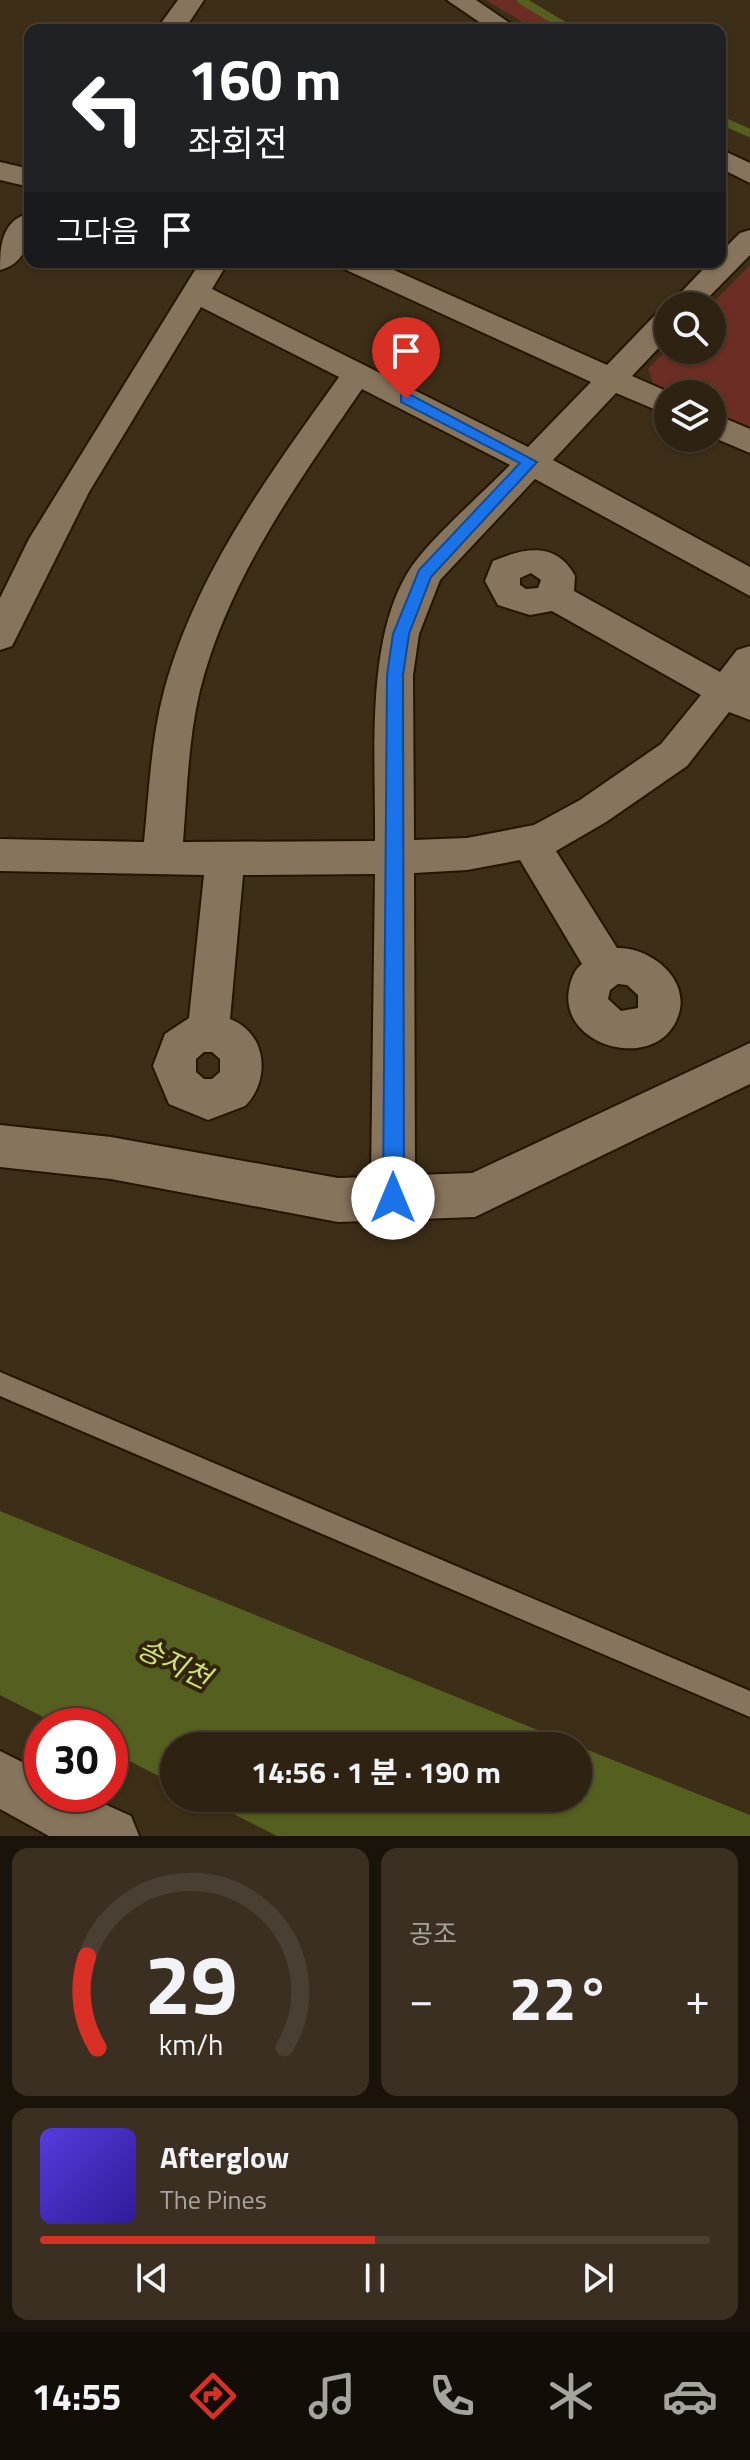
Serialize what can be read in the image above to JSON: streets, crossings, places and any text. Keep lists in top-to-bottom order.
{
  "water": ["송지천"],
  "page": {
    "turn": ["160 m", "좌회전"],
    "then": "그다음",
    "limit": "30",
    "trip": "14:56 · 1 분 · 190 m",
    "tile": "공조",
    "heat": ["−", "22°", "+"],
    "song": ["Afterglow", "The Pines"],
    "tabs": "14:55",
    "gauge": ["29", "km/h"]
  }
}
